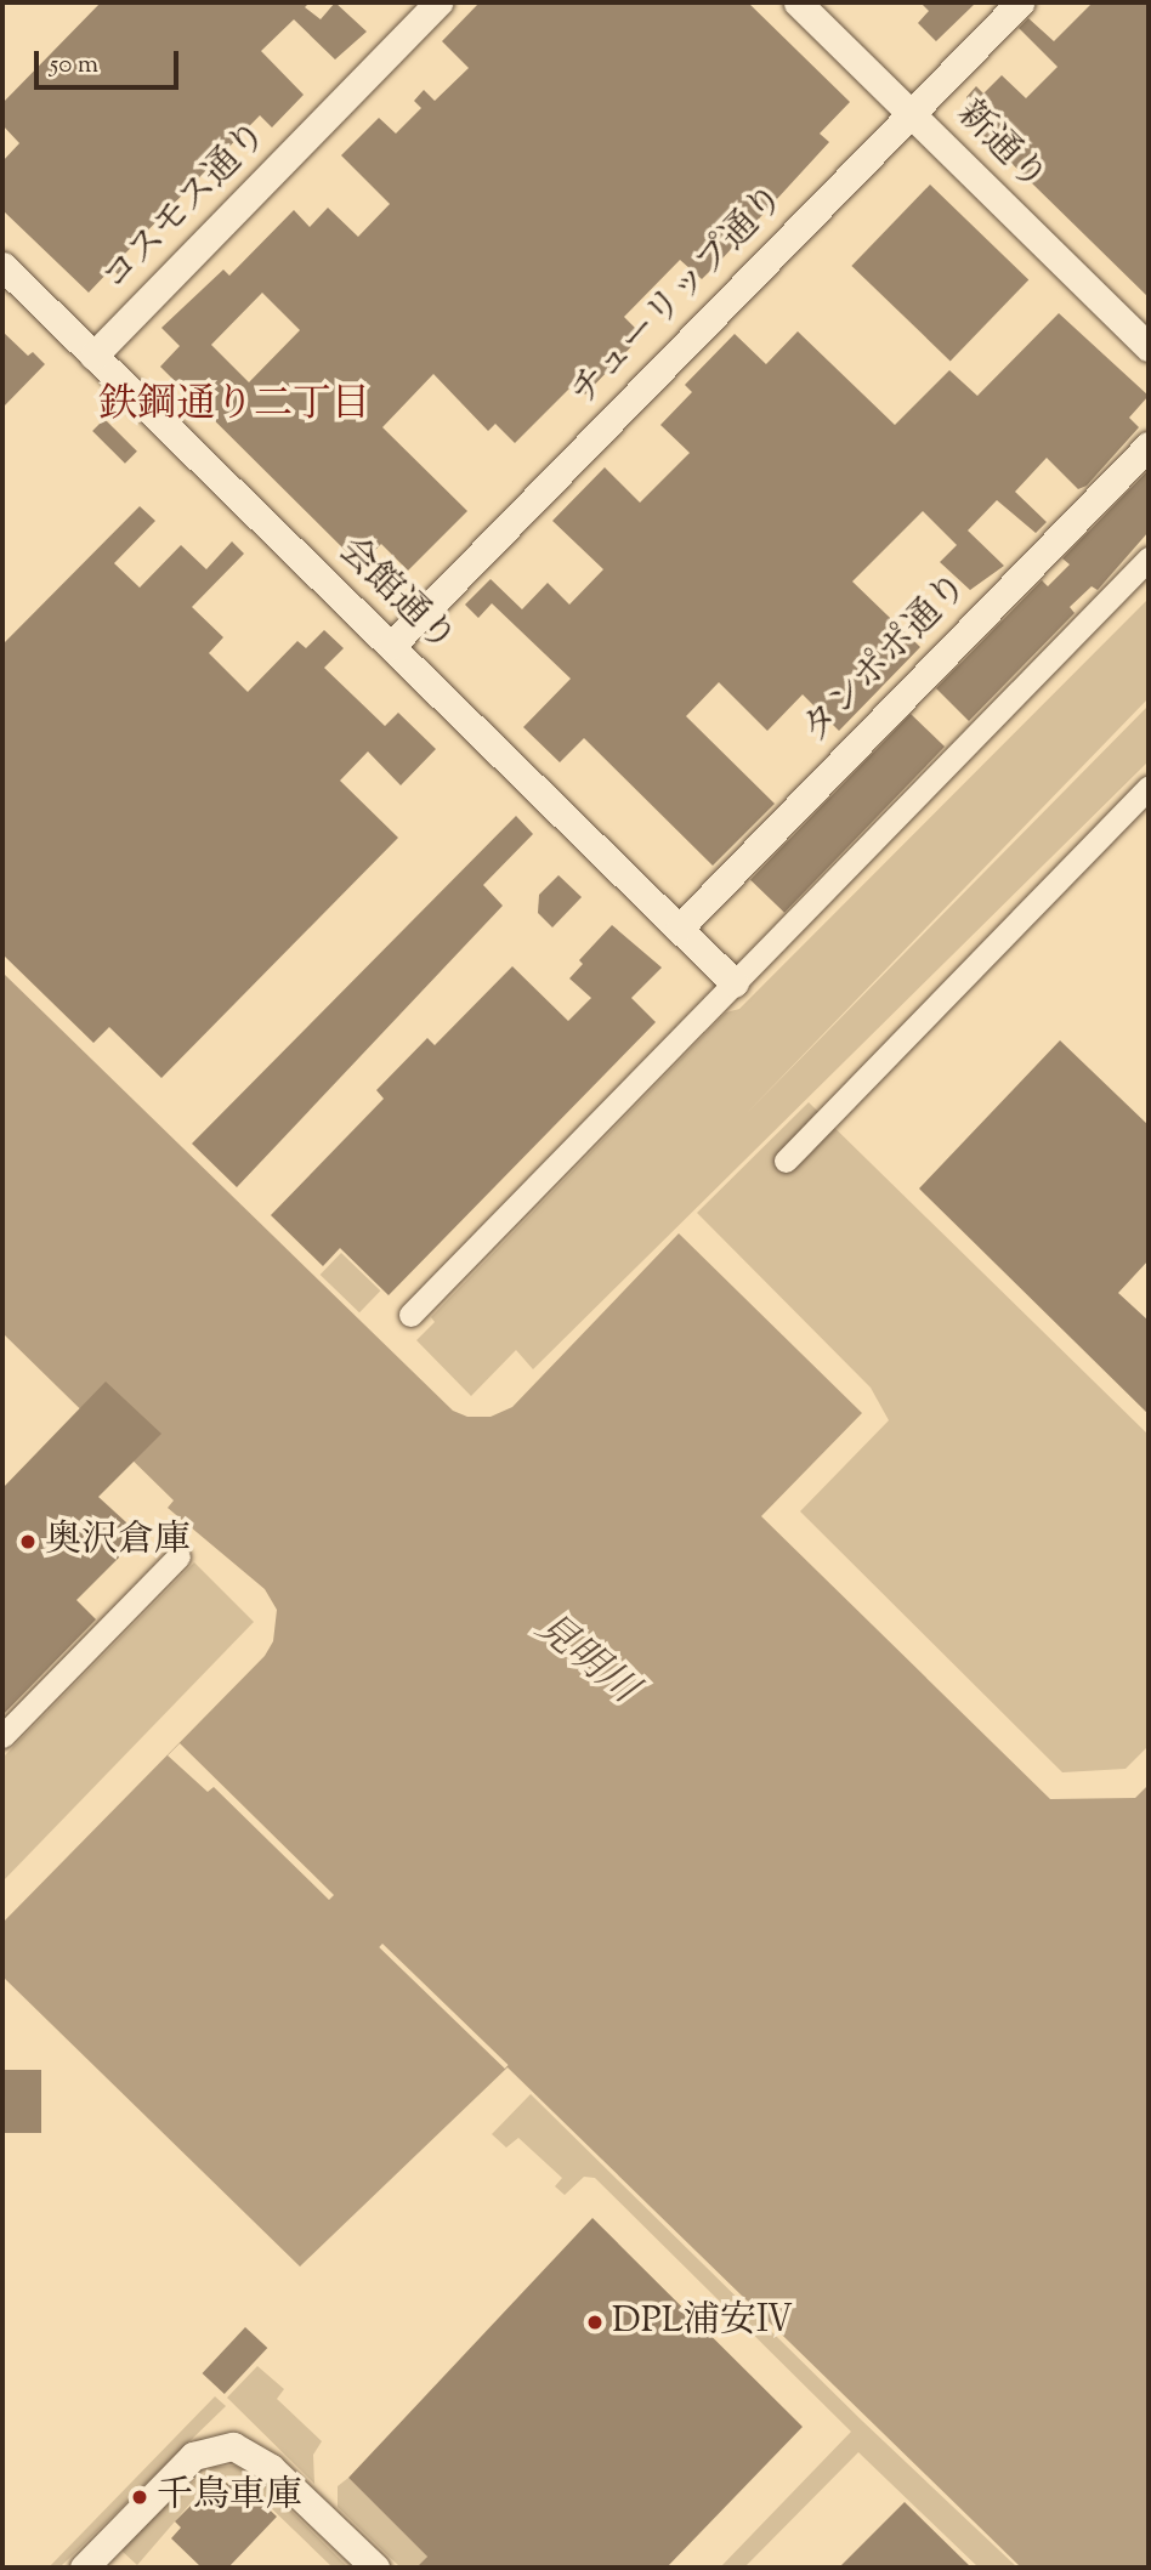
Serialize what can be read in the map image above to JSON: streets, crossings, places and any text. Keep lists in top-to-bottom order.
{
  "streets": {
    "street": [
      "新通り",
      "コスモス通り",
      "チューリップ通り",
      "会館通り",
      "タンポポ通り"
    ]
  },
  "crossings": [
    ["新通り", "チューリップ通り"],
    ["コスモス通り", "会館通り"],
    ["チューリップ通り", "会館通り"],
    ["会館通り", "タンポポ通り"]
  ],
  "districts": ["鉄鋼通り二丁目"],
  "water": ["見明川"],
  "places": ["奥沢倉庫", "DPL浦安Ⅳ", "千鳥車庫"],
  "scale_bar": "50 m"
}
